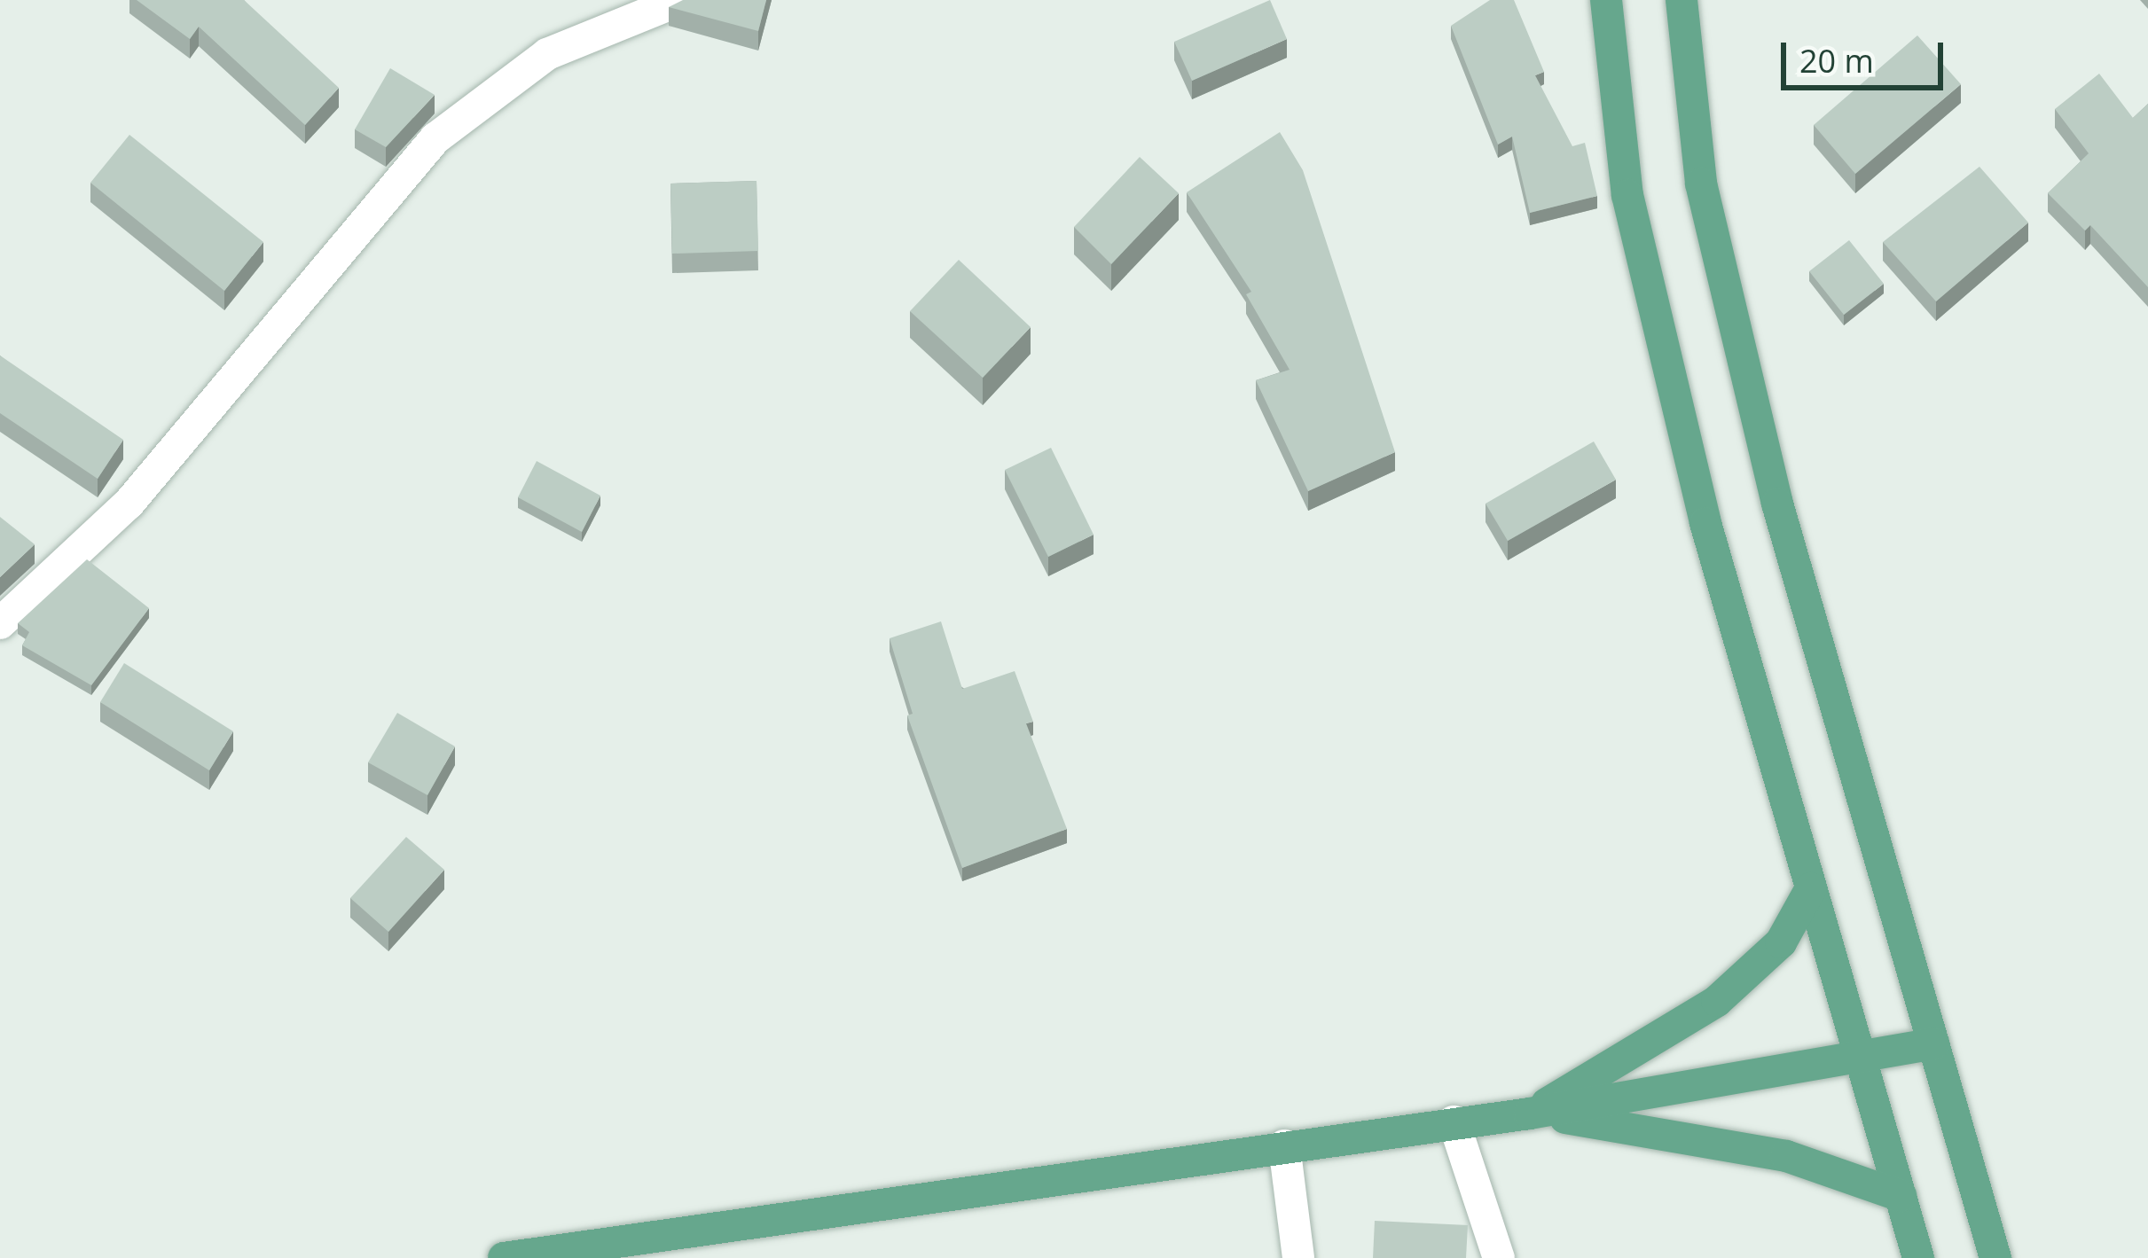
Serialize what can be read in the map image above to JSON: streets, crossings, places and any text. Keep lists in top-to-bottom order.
{
  "scale_bar": "20 m"
}
